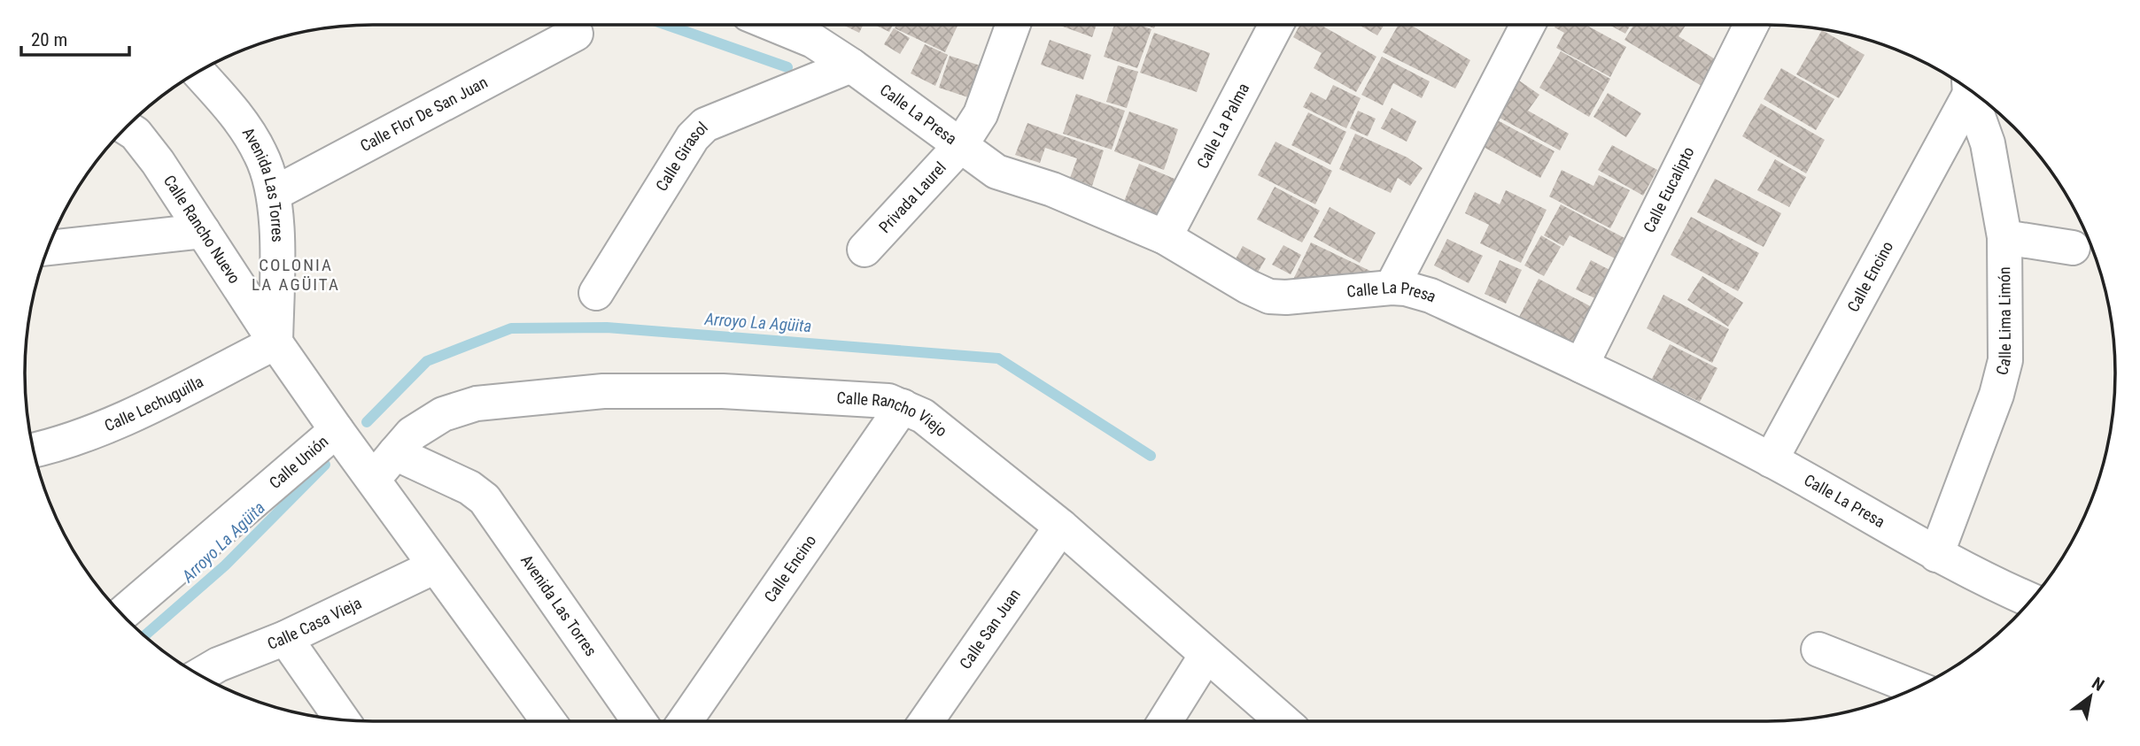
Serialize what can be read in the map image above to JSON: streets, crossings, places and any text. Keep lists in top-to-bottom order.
{
  "streets": {
    "street": [
      "Calle Flor De San Juan",
      "Calle La Presa",
      "Calle La Palma",
      "Calle Girasol",
      "Avenida Las Torres",
      "Calle Eucalipto",
      "Privada Laurel",
      "Calle Rancho Nuevo",
      "Calle Encino",
      "Calle Lima Limón",
      "Calle Lechuguilla",
      "Calle Rancho Viejo",
      "Calle Unión",
      "Calle Casa Vieja",
      "Calle San Juan"
    ]
  },
  "crossings": [
    ["Calle Flor De San Juan", "Avenida Las Torres"],
    ["Calle La Presa", "Calle La Palma"],
    ["Calle La Presa", "Calle Girasol"],
    ["Calle La Presa", "Calle Eucalipto"],
    ["Calle La Presa", "Privada Laurel"],
    ["Calle La Presa", "Calle Encino"],
    ["Calle La Presa", "Calle Lima Limón"],
    ["Avenida Las Torres", "Calle Rancho Nuevo"],
    ["Avenida Las Torres", "Calle Lechuguilla"],
    ["Avenida Las Torres", "Calle Rancho Viejo"],
    ["Calle Rancho Nuevo", "Calle Lechuguilla"],
    ["Calle Encino", "Calle Rancho Viejo"],
    ["Calle Rancho Viejo", "Calle San Juan"]
  ],
  "districts": ["COLONIA LA AGÜITA"],
  "water": ["Arroyo La Agüita"],
  "scale_bar": "20 m",
  "north": "top right"
}
